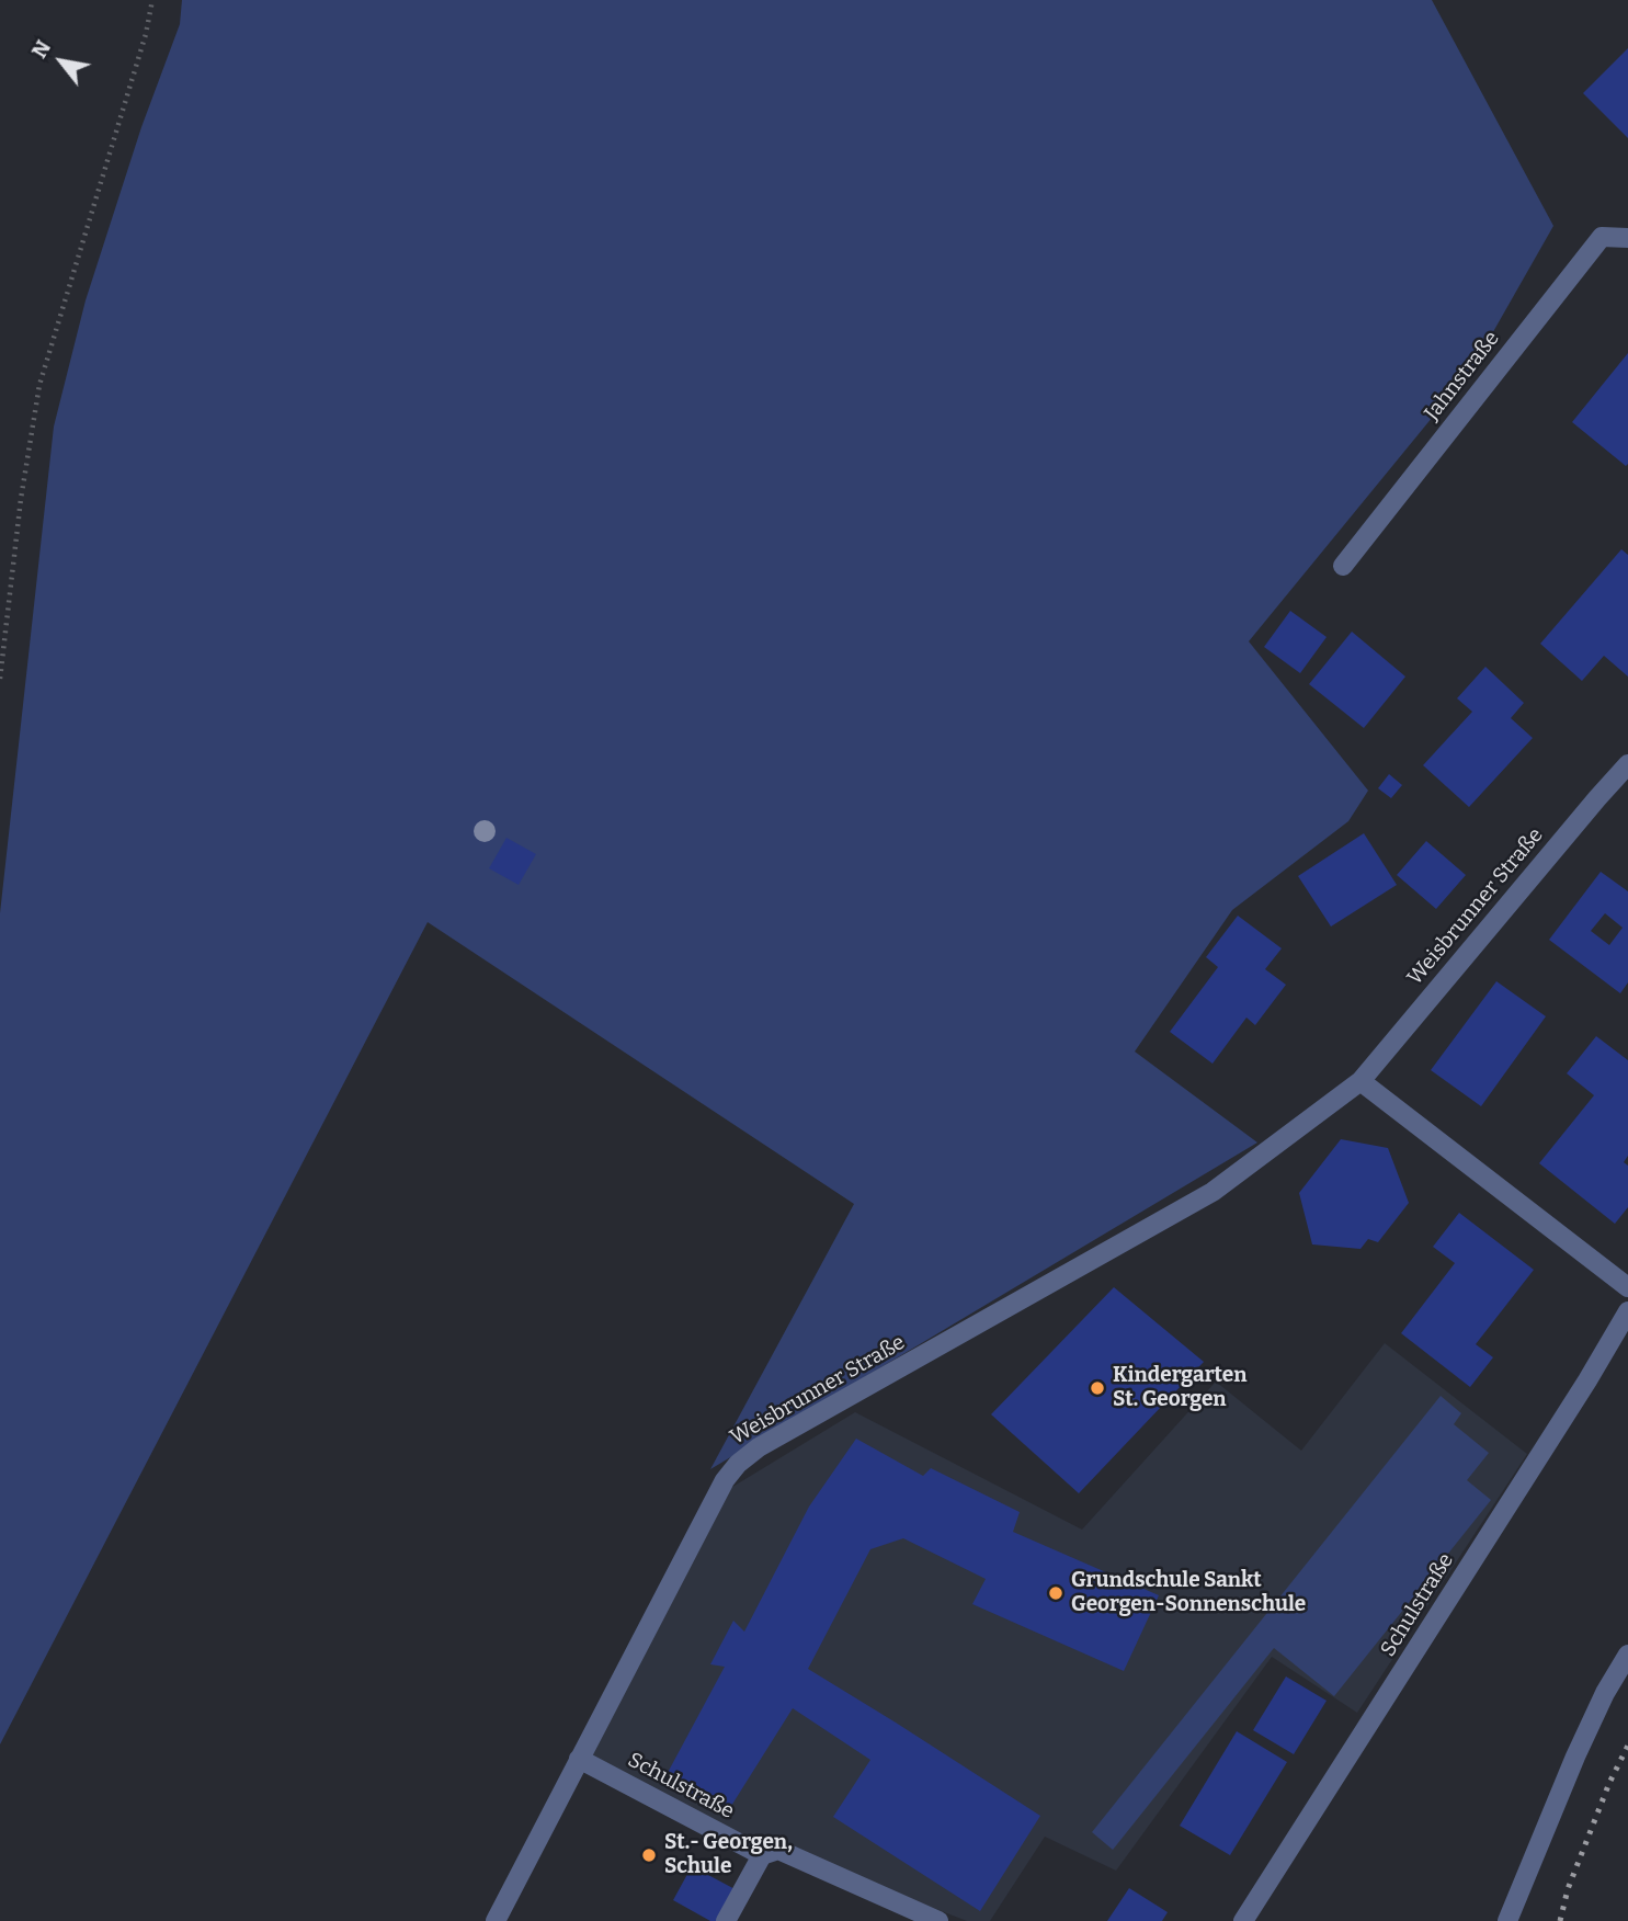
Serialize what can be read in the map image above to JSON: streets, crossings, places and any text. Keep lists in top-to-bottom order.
{
  "streets": {
    "street": ["Jahnstraße", "Weisbrunner Straße", "Schulstraße"]
  },
  "crossings": [
    ["Weisbrunner Straße", "Schulstraße"]
  ],
  "places": ["Kindergarten St. Georgen", "Grundschule Sankt Georgen-Sonnenschule", "St.- Georgen, Schule"],
  "north": "top left"
}
